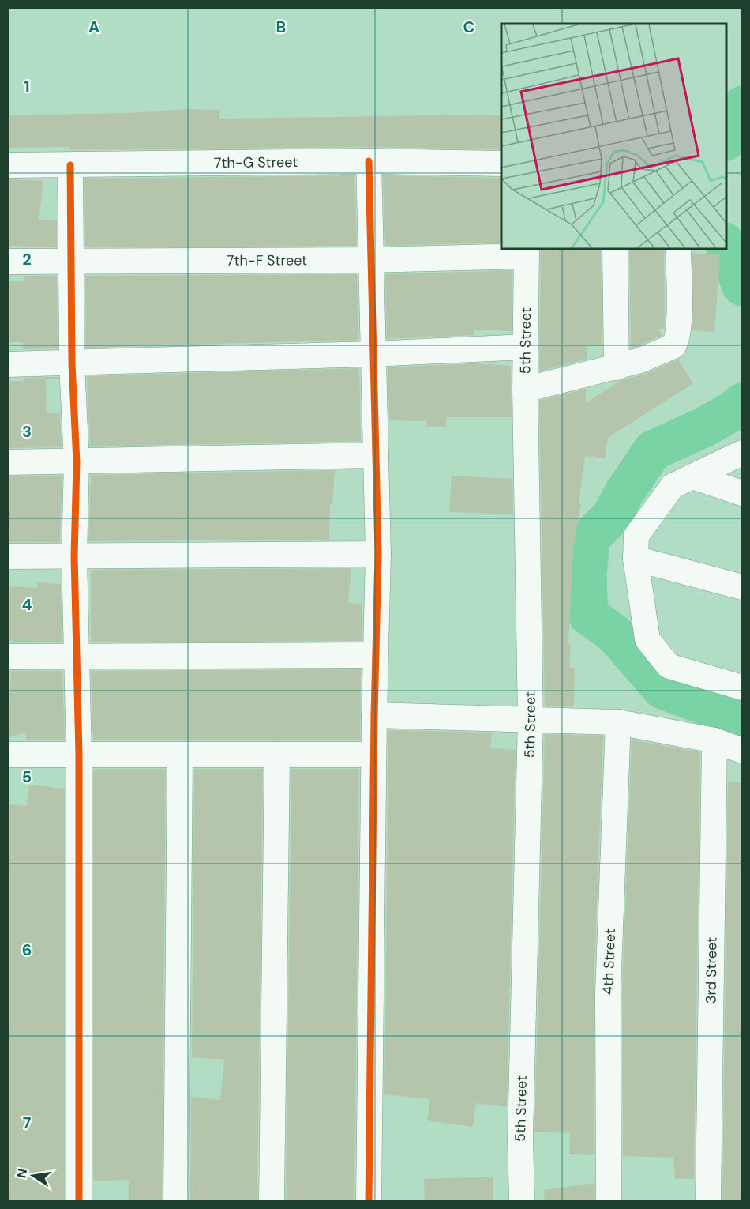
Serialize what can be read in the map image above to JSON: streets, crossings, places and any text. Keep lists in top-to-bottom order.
{
  "streets": {
    "street": [
      "7th-G Street",
      "7th-F Street",
      "5th Street",
      "4th Street",
      "3rd Street"
    ]
  },
  "crossings": [
    ["7th-F Street", "5th Street"]
  ],
  "north": "left",
  "grid": {
    "columns": ["A", "B", "C"],
    "rows": [
      "1",
      "2",
      "3",
      "4",
      "5",
      "6",
      "7"
    ]
  }
}
